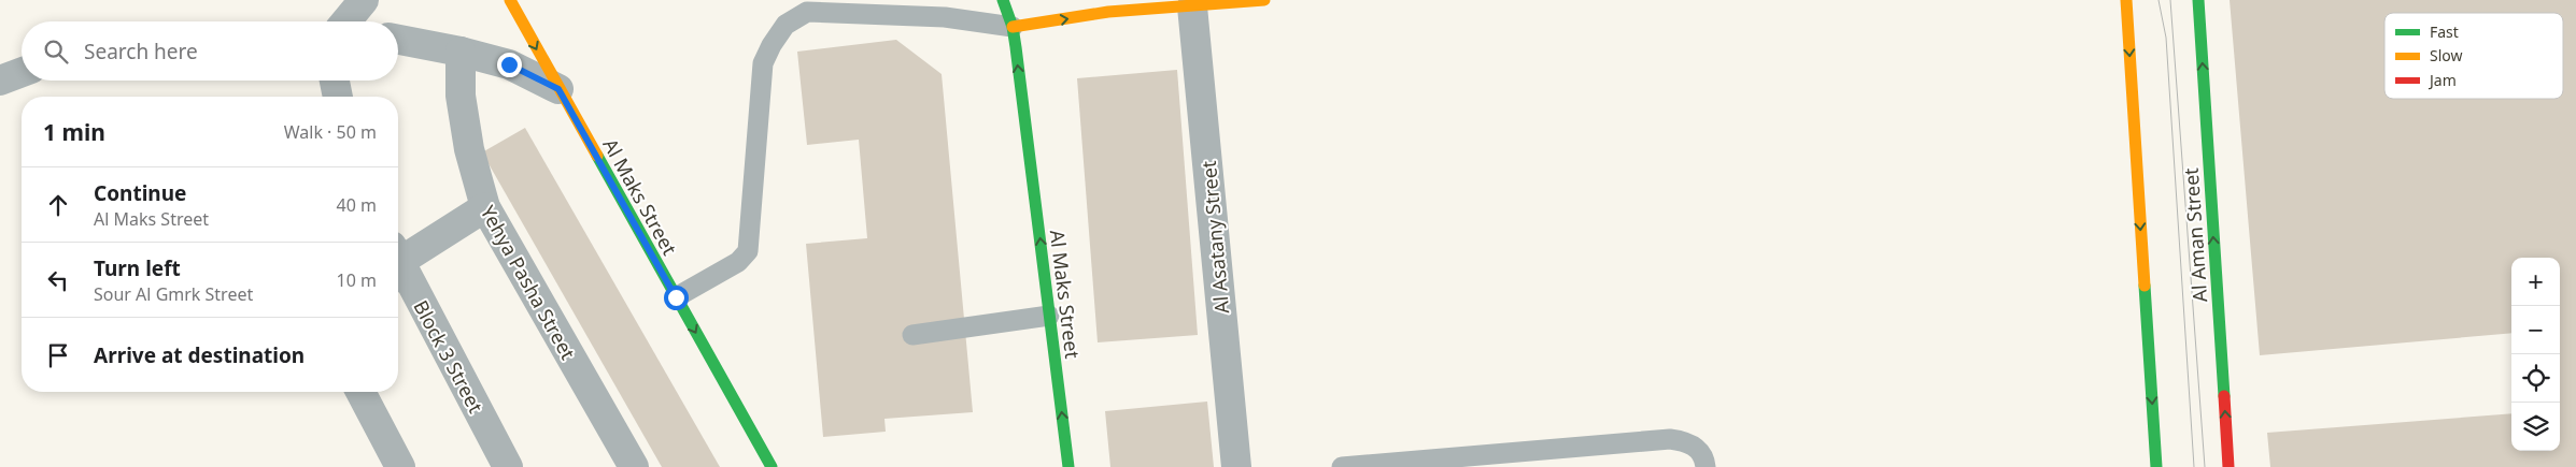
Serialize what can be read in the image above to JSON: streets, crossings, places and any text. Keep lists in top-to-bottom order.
{
  "streets": {
    "street": [
      "Al Maks Street",
      "Al Aman Street",
      "Al Asatany Street",
      "Yehya Pasha Street",
      "Block 3 Street"
    ]
  },
  "legend": ["Fast", "Slow", "Jam"],
  "page": {
    "search": "Search here",
    "heading": ["1 min", "Walk · 50 m"],
    "list": [
      ["Continue", "Al Maks Street", "40 m"],
      ["Turn left", "Sour Al Gmrk Street", "10 m"],
      "Arrive at destination"
    ],
    "map_buttons": ["+", "−"]
  }
}
